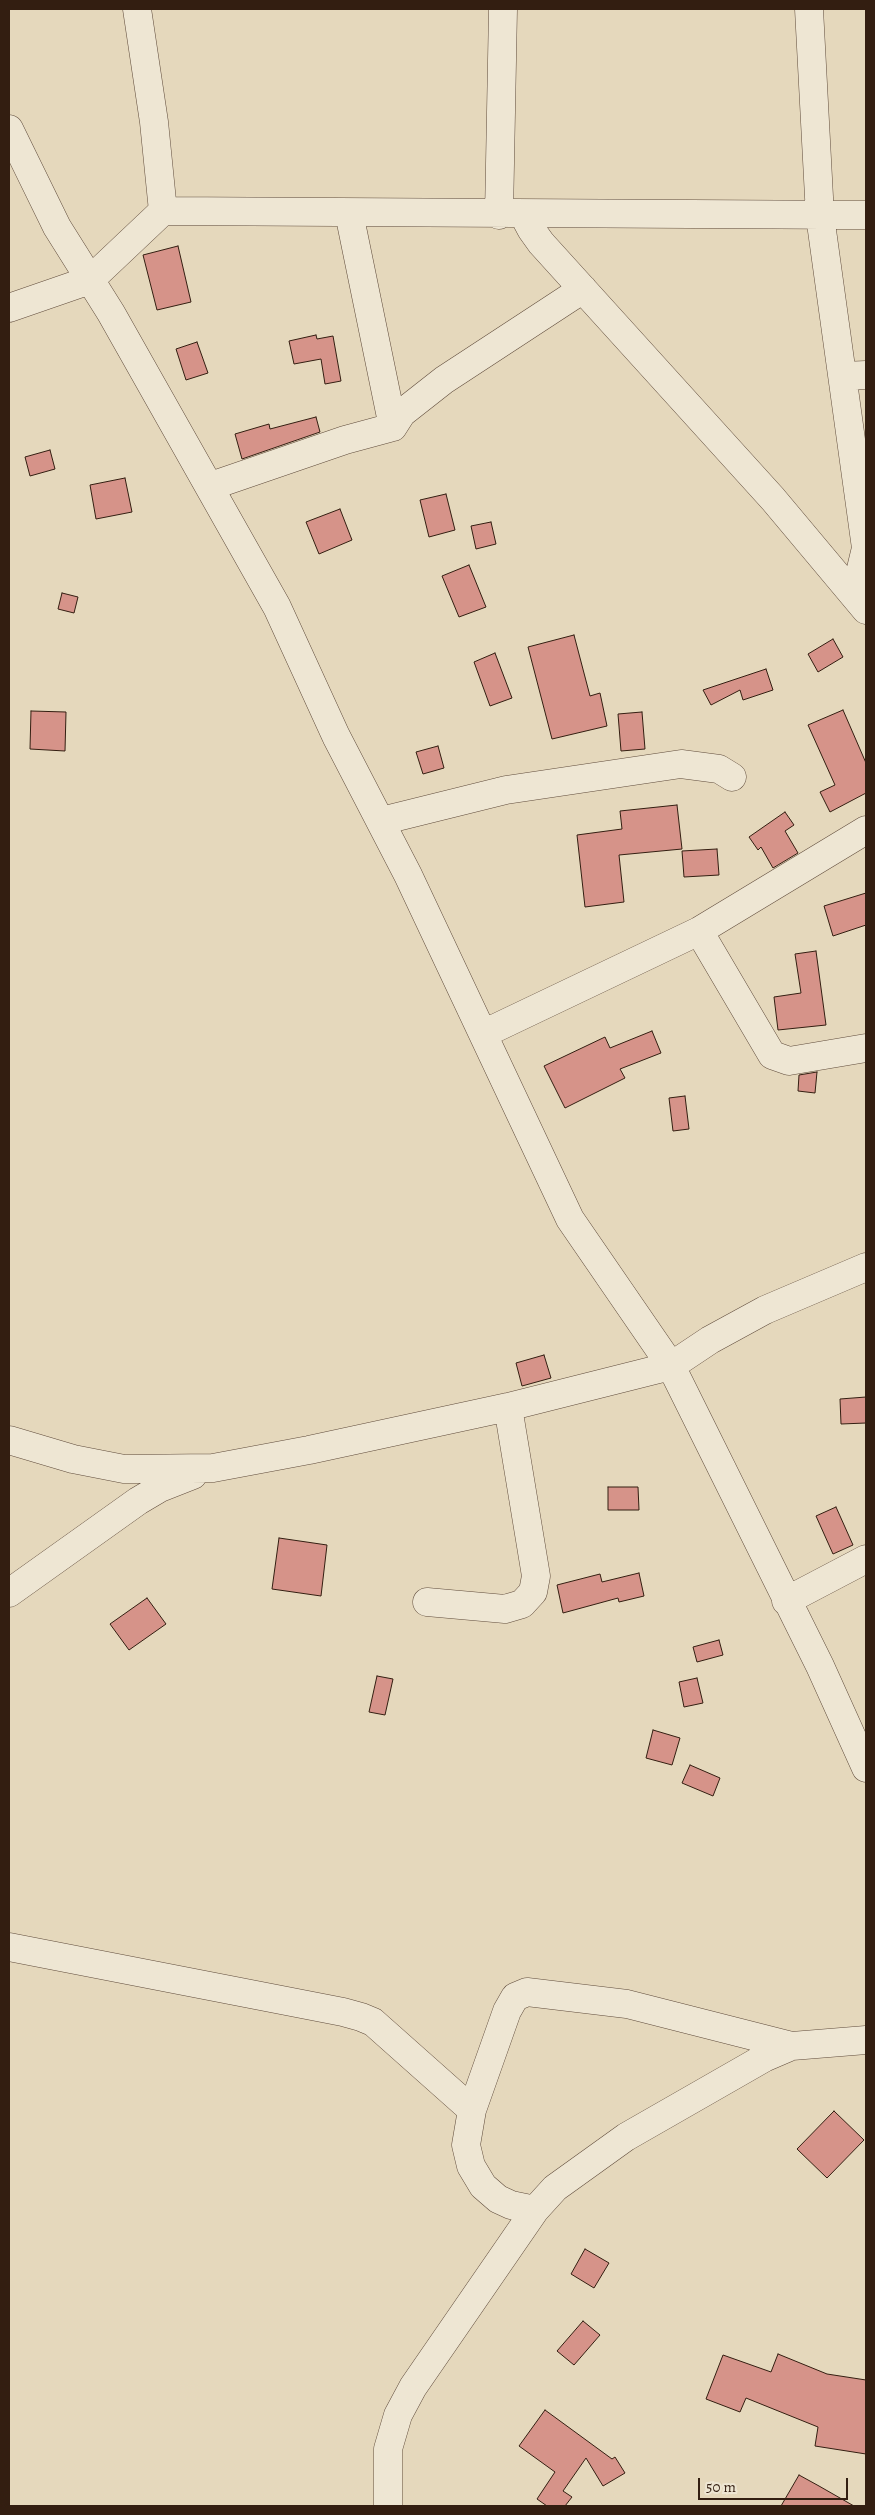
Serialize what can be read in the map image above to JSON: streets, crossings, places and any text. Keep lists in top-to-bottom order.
{
  "scale_bar": "50 m"
}
